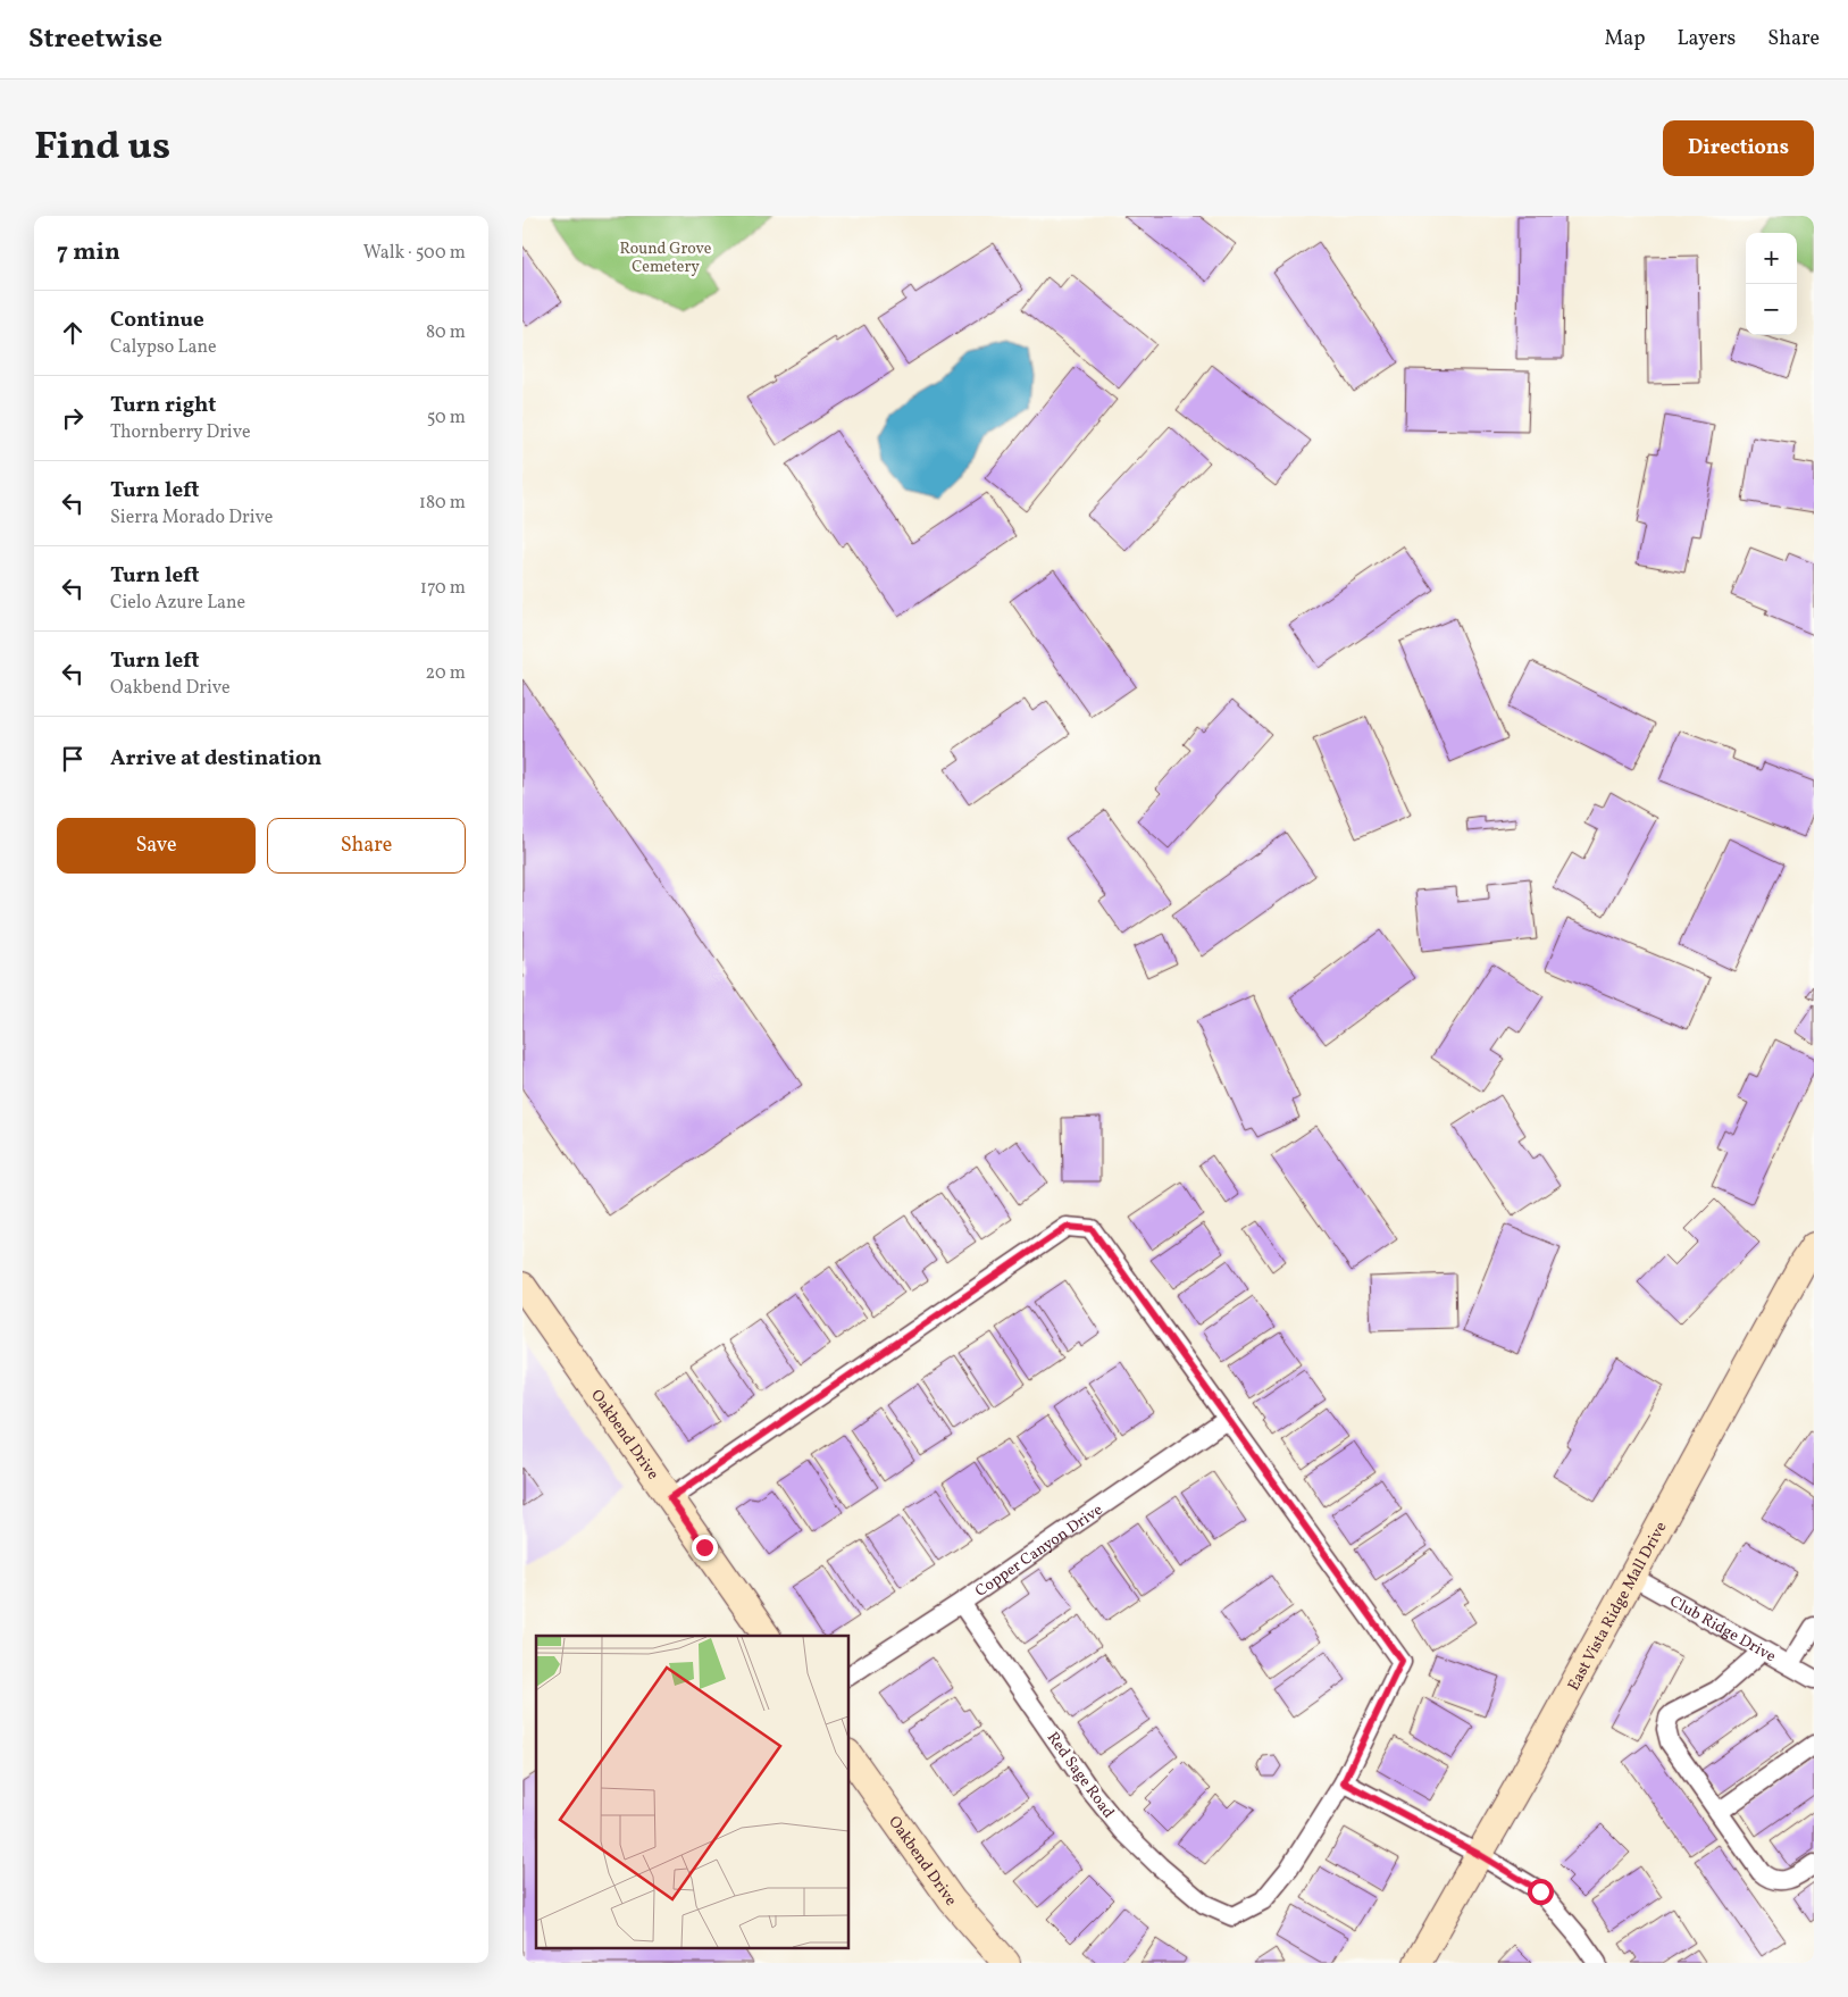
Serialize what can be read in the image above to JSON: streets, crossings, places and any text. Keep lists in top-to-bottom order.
{
  "streets": {
    "main road": ["Oakbend Drive", "East Vista Ridge Mall Drive"],
    "street": ["Copper Canyon Drive", "Club Ridge Drive", "Red Sage Road"]
  },
  "crossings": [
    ["Copper Canyon Drive", "Red Sage Road"],
    ["East Vista Ridge Mall Drive", "Club Ridge Drive"]
  ],
  "parks": ["Round Grove Cemetery"],
  "page": {
    "header": "Streetwise",
    "nav": ["Map", "Layers", "Share"],
    "title": "Find us",
    "buttons": [
      "Directions",
      ["Save", "Share"]
    ],
    "heading": ["7 min", "Walk · 500 m"],
    "map_buttons": ["+", "−"],
    "list": [
      ["Continue", "Calypso Lane", "80 m"],
      ["Turn right", "Thornberry Drive", "50 m"],
      ["Turn left", "Sierra Morado Drive", "180 m"],
      ["Turn left", "Cielo Azure Lane", "170 m"],
      ["Turn left", "Oakbend Drive", "20 m"],
      "Arrive at destination"
    ]
  }
}
